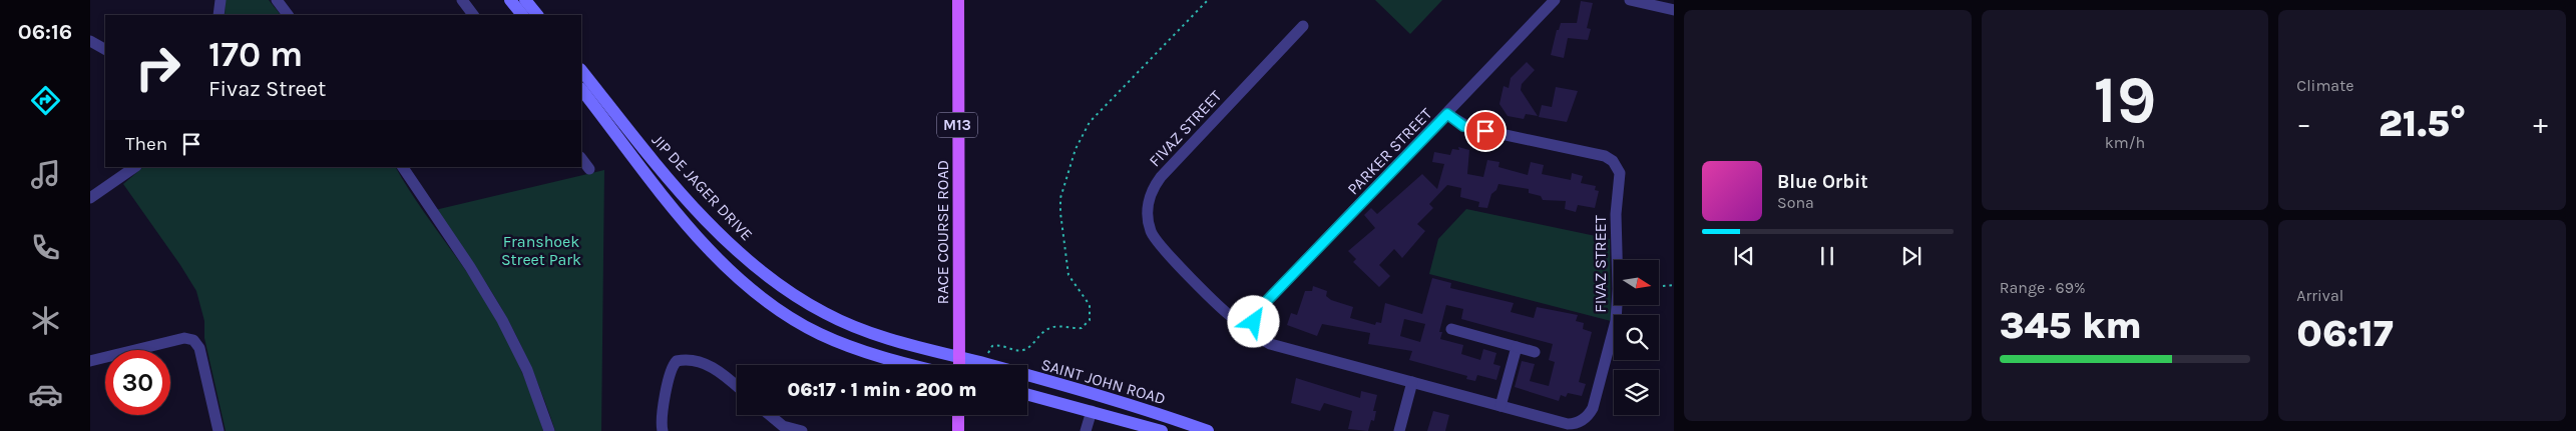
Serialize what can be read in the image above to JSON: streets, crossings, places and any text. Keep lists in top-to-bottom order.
{
  "streets": {
    "main road": [
      "M13",
      "JIP DE JAGER DRIVE",
      "RACE COURSE ROAD",
      "SAINT JOHN ROAD"
    ],
    "street": ["FIVAZ STREET", "PARKER STREET"]
  },
  "crossings": [
    ["FIVAZ STREET", "PARKER STREET"],
    ["JIP DE JAGER DRIVE", "RACE COURSE ROAD"],
    ["JIP DE JAGER DRIVE", "SAINT JOHN ROAD"],
    ["RACE COURSE ROAD", "SAINT JOHN ROAD"]
  ],
  "parks": ["Franshoek Street Park"],
  "north": "right",
  "page": {
    "tabs": "06:16",
    "tile": [
      ["19", "km/h"],
      "Climate",
      ["Range · 69%", "345 km"],
      ["Arrival", "06:17"]
    ],
    "turn": ["170 m", "Fivaz Street"],
    "heat": ["−", "21.5°", "+"],
    "then": "Then",
    "song": ["Blue Orbit", "Sona"],
    "limit": "30",
    "trip": "06:17 · 1 min · 200 m"
  }
}
